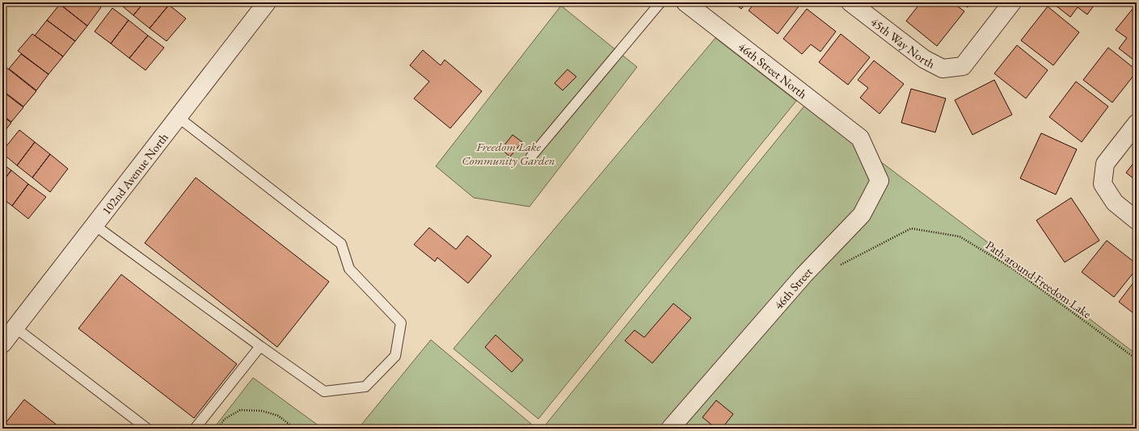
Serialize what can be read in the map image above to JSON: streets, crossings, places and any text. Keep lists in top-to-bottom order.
{
  "streets": {
    "street": [
      "45th Way North",
      "46th Street North",
      "102nd Avenue North",
      "46th Street"
    ],
    "path": ["Path around Freedom Lake"]
  },
  "crossings": [
    ["46th Street North", "46th Street"]
  ],
  "parks": ["Freedom Lake Community Garden"]
}
